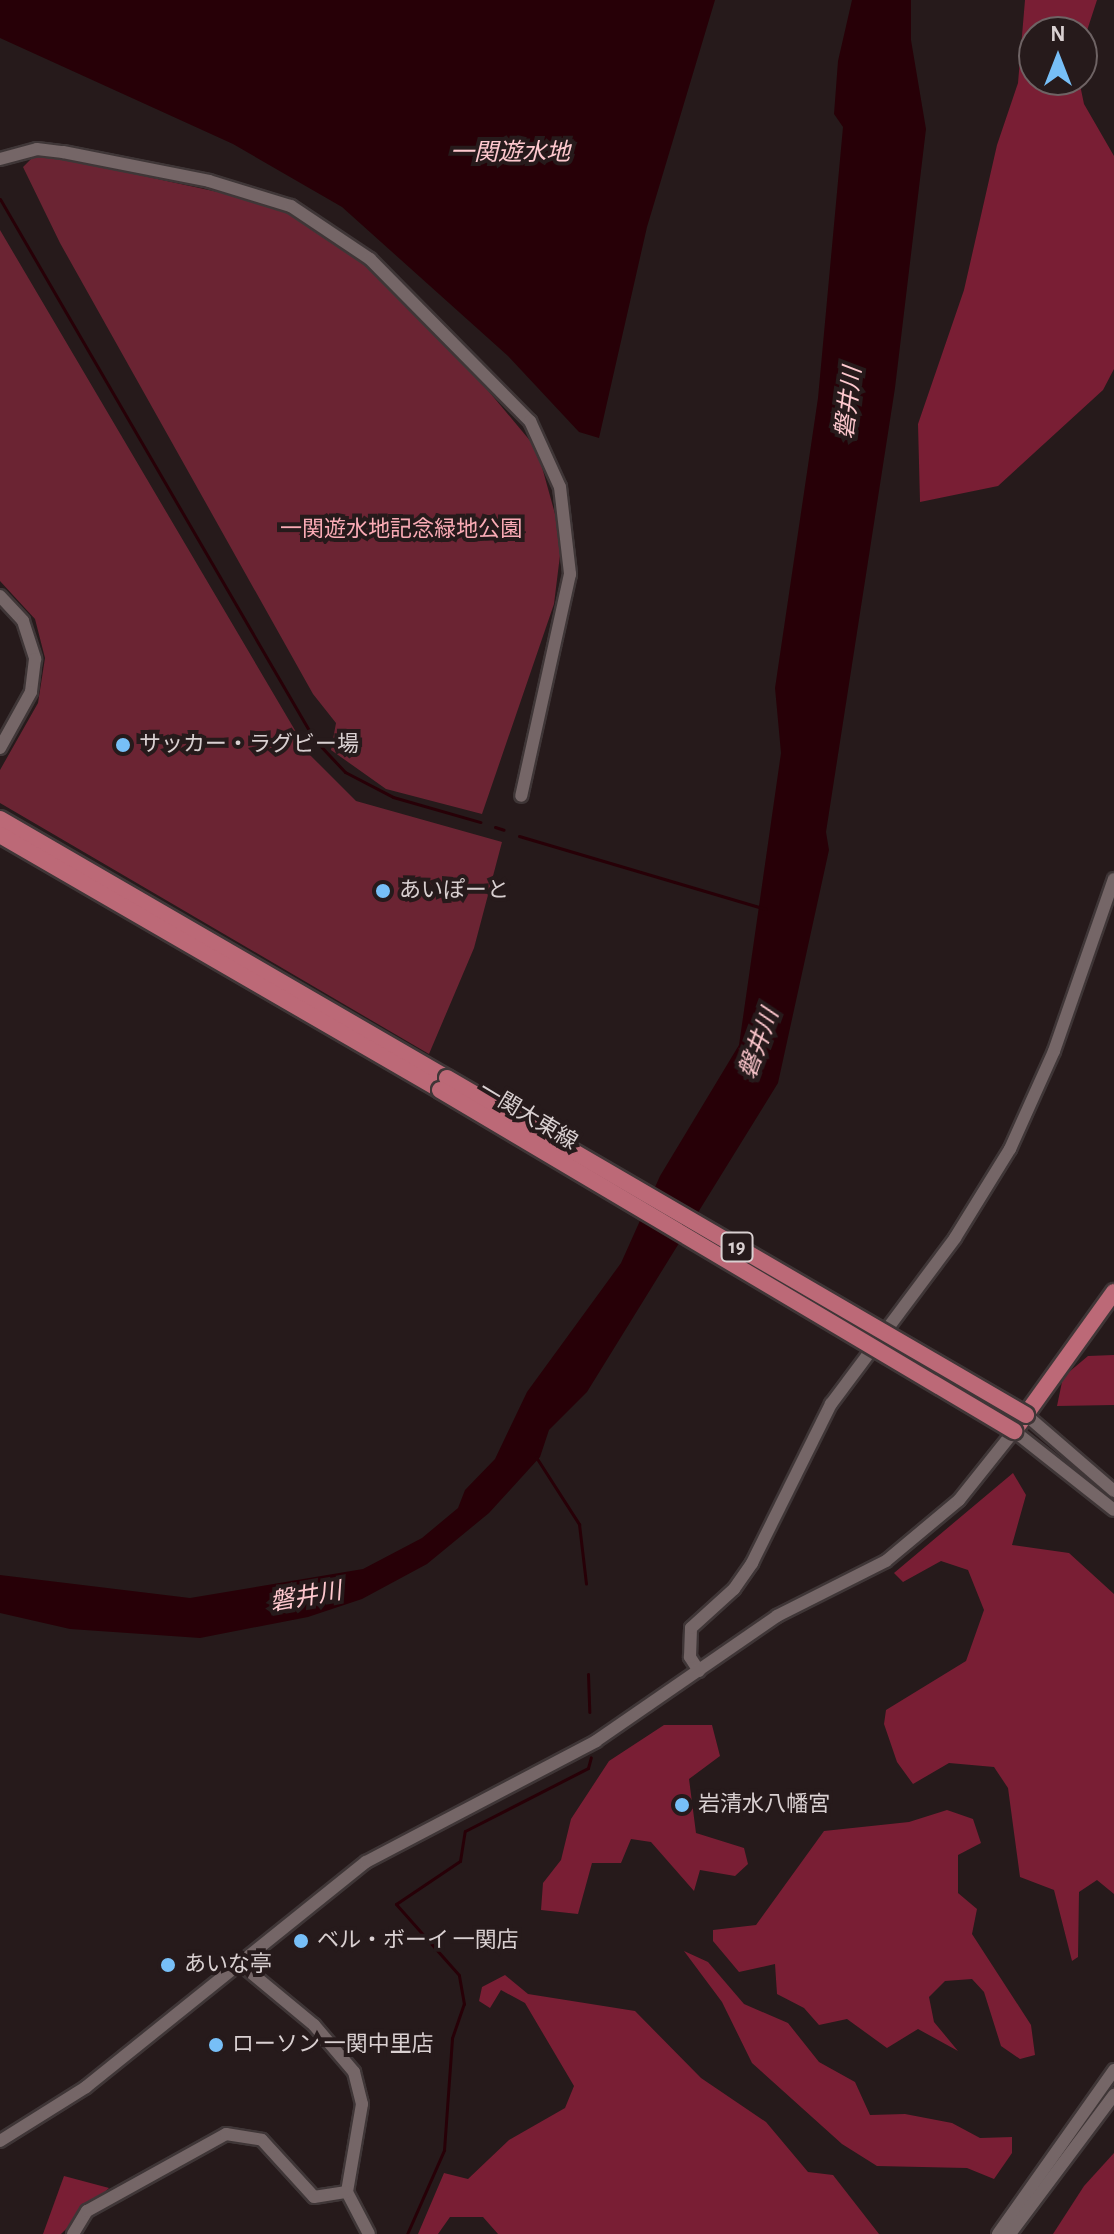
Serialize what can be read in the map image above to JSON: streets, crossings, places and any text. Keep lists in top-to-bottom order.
{
  "streets": {
    "main road": ["一関大東線", "19"]
  },
  "water": ["一関遊水地", "磐井川"],
  "parks": ["一関遊水地記念緑地公園"],
  "places": [
    "サッカー・ラグビー場",
    "あいぽーと",
    "岩清水八幡宮",
    "ベル・ボーイ 一関店",
    "あいな亭",
    "ローソン 一関中里店"
  ],
  "north": "top"
}
